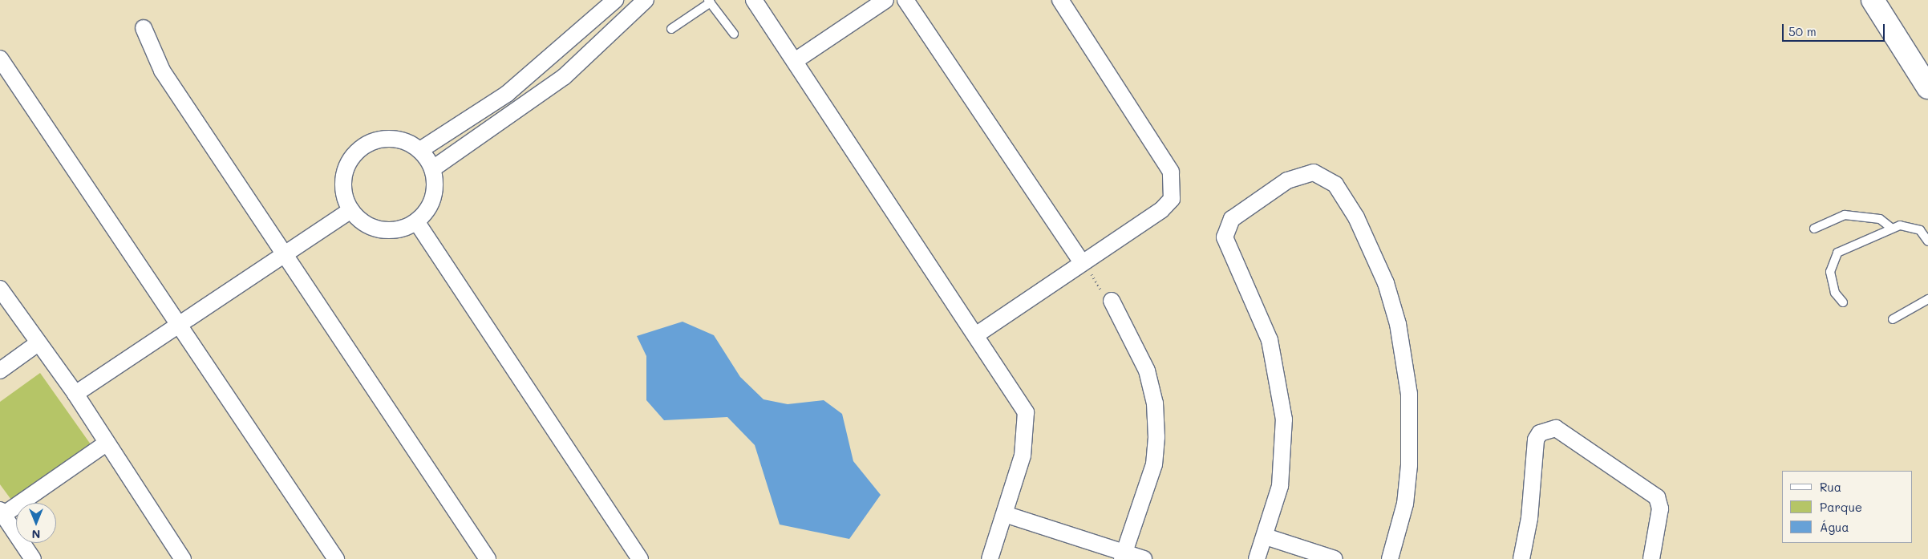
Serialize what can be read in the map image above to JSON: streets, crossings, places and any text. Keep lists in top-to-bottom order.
{
  "legend": ["Rua", "Parque", "Água"],
  "scale_bar": "50 m",
  "north": "bottom"
}
